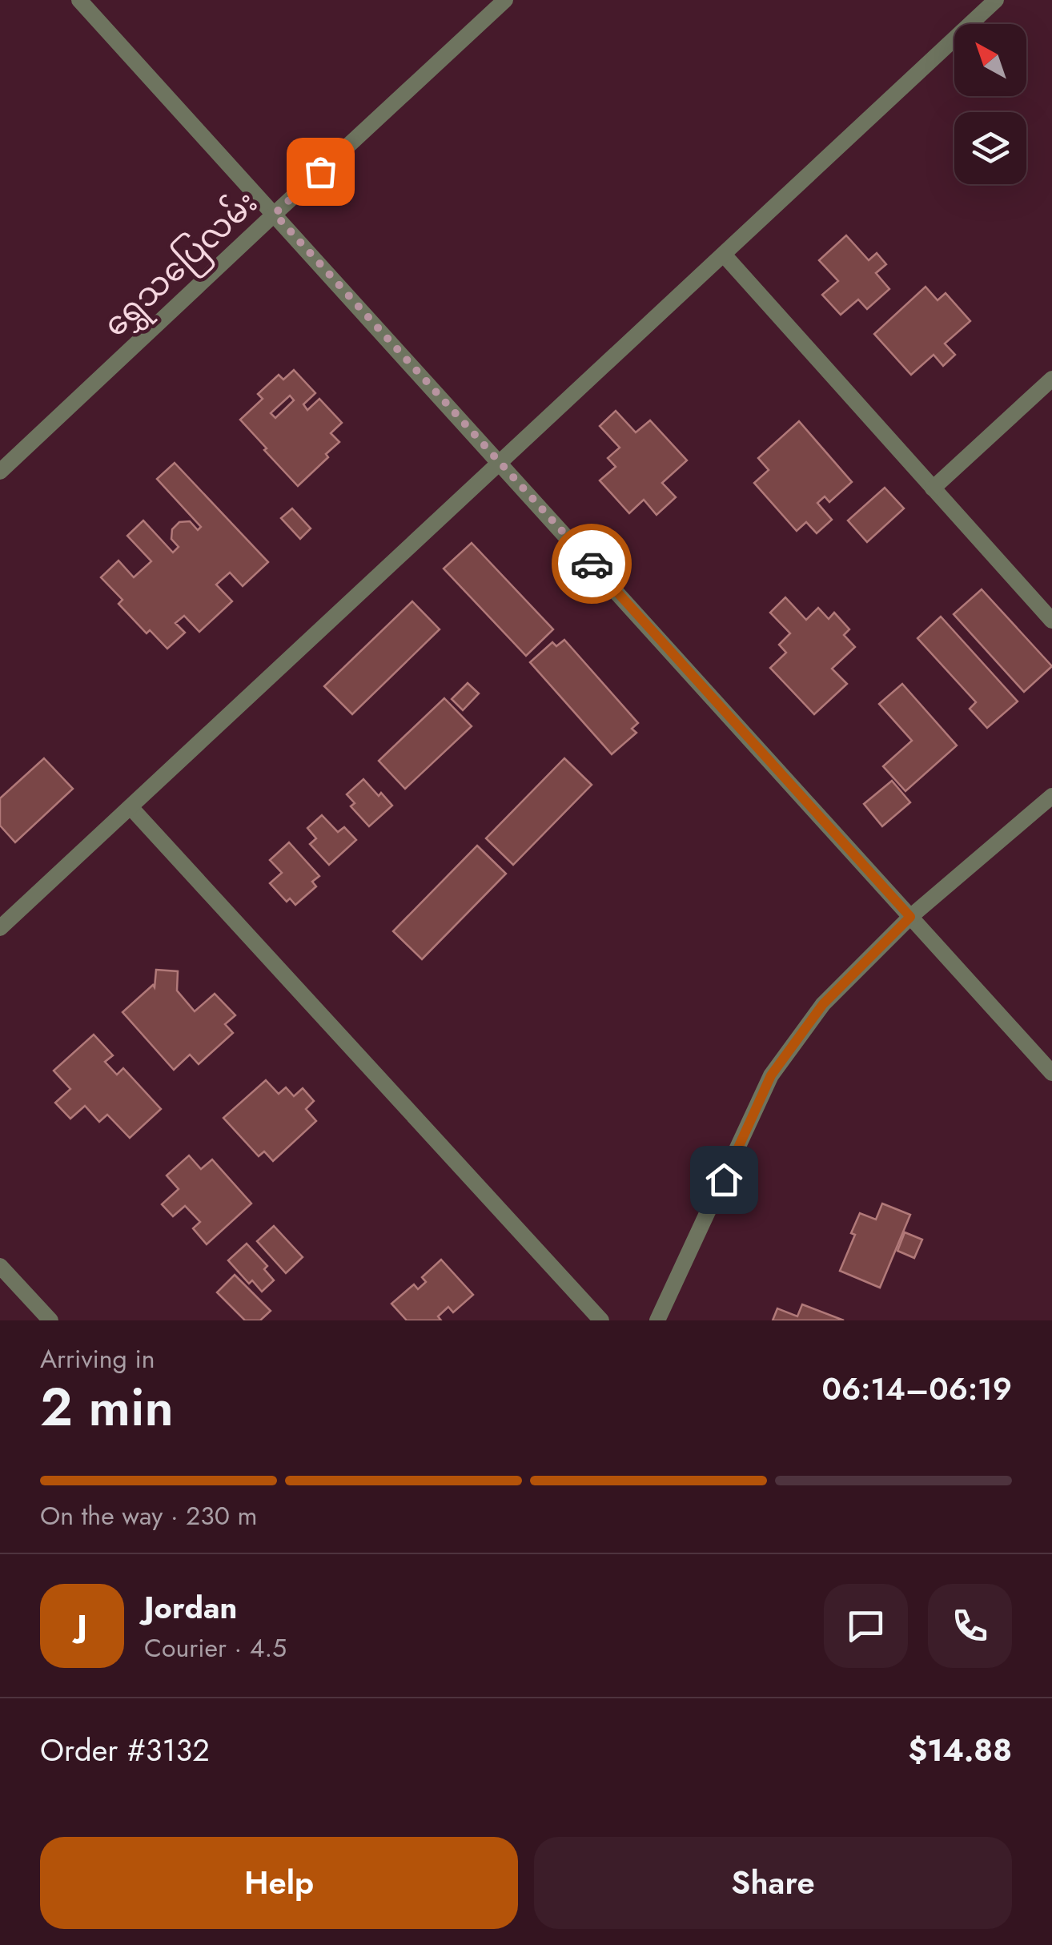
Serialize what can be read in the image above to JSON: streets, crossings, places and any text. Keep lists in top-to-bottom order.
{
  "streets": {
    "street": ["ရွှေသပြေလမ်း"]
  },
  "north": "top left",
  "page": {
    "heading": ["2 min", "Arriving in", "06:14–06:19"],
    "panel": [
      "Jordan",
      "Courier · 4.5",
      "Order #3132",
      "$14.88"
    ],
    "bar": "On the way · 230 m",
    "round": "J",
    "buttons": ["Help", "Share"]
  }
}
